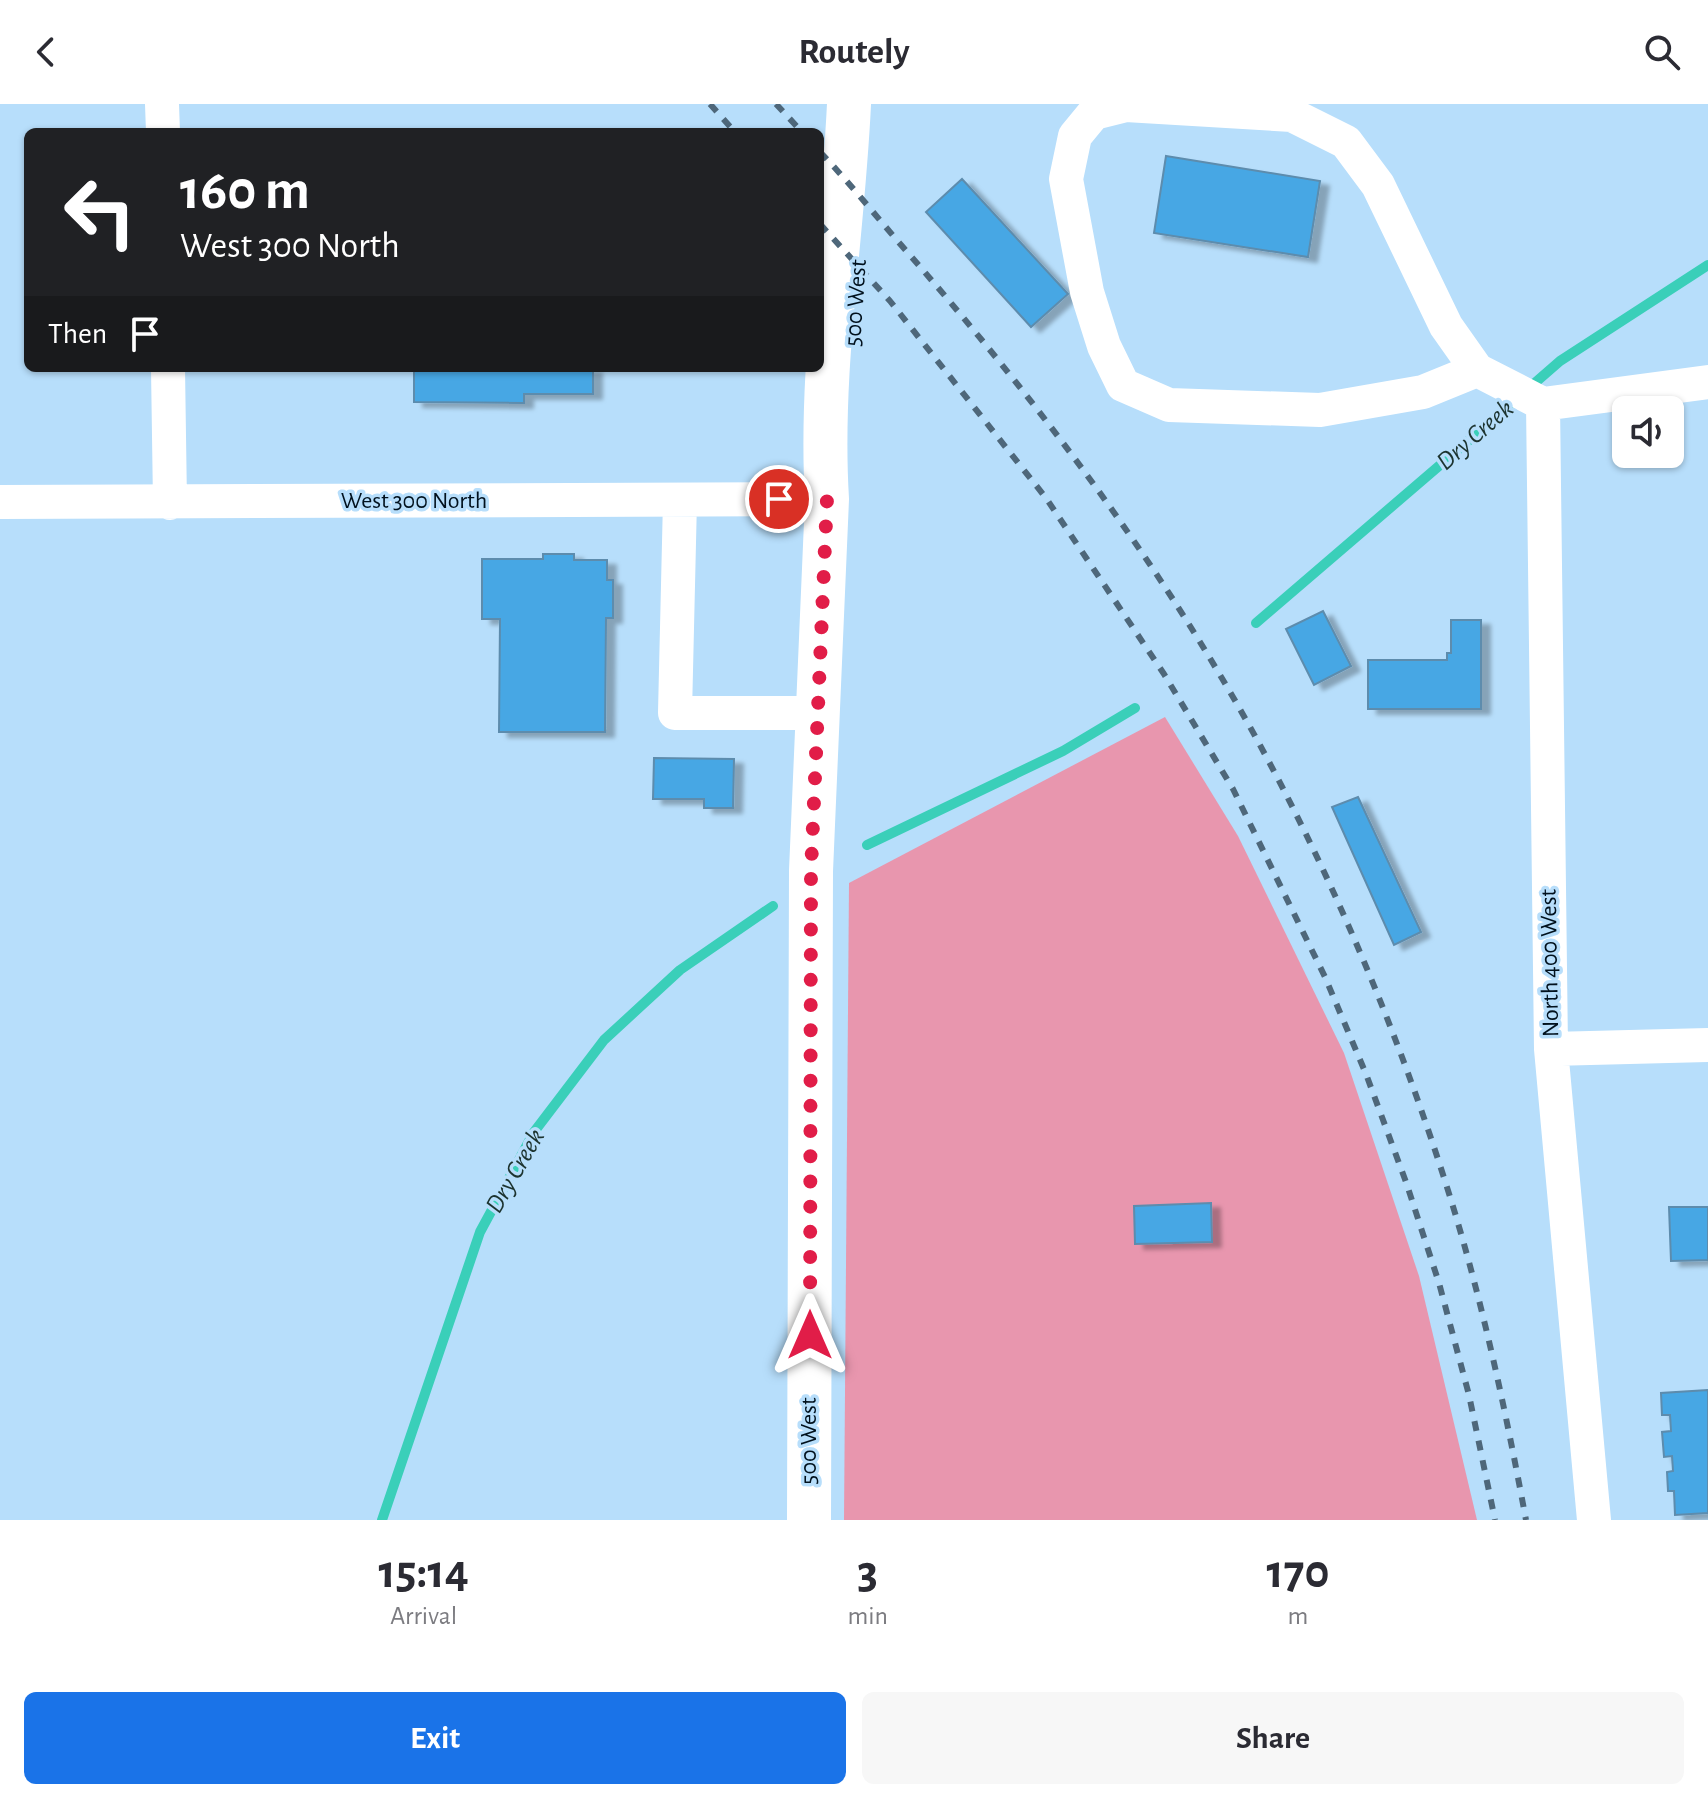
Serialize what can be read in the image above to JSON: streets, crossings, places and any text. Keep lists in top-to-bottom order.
{
  "streets": {
    "main road": ["500 West"],
    "street": ["West 300 North", "North 400 West"]
  },
  "crossings": [
    ["500 West", "West 300 North"]
  ],
  "water": ["Dry Creek"],
  "page": {
    "header": "Routely",
    "turn": ["160 m", "West 300 North"],
    "then": "Then",
    "eta": [
      "15:14",
      "Arrival",
      "3",
      "min",
      "170",
      "m"
    ],
    "buttons": ["Exit", "Share"]
  }
}
